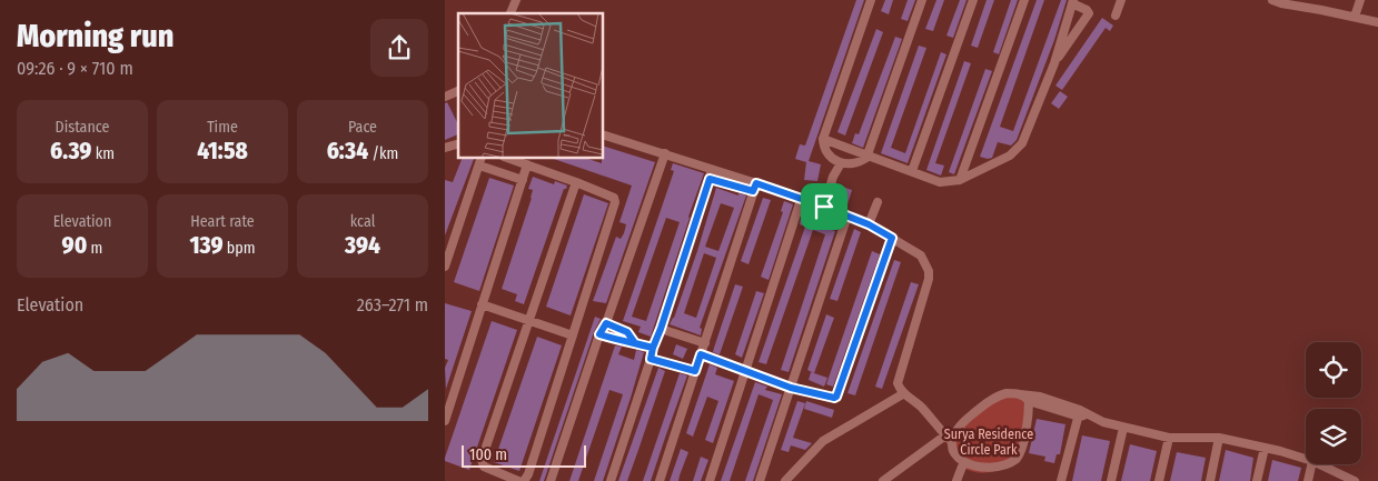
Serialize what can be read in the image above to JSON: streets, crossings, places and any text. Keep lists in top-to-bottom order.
{
  "parks": ["Surya Residence Circle Park"],
  "scale_bar": "100 m",
  "page": {
    "heading": ["Morning run", "09:26 · 9 × 710 m"],
    "stats": [
      ["Distance", "6.39 km"],
      ["Time", "41:58"],
      ["Pace", "6:34 /km"],
      ["Elevation", "90 m"],
      ["Heart rate", "139 bpm"],
      ["kcal", "394"]
    ],
    "chart": ["Elevation", "263–271 m"],
    "scale": "100 m"
  }
}
